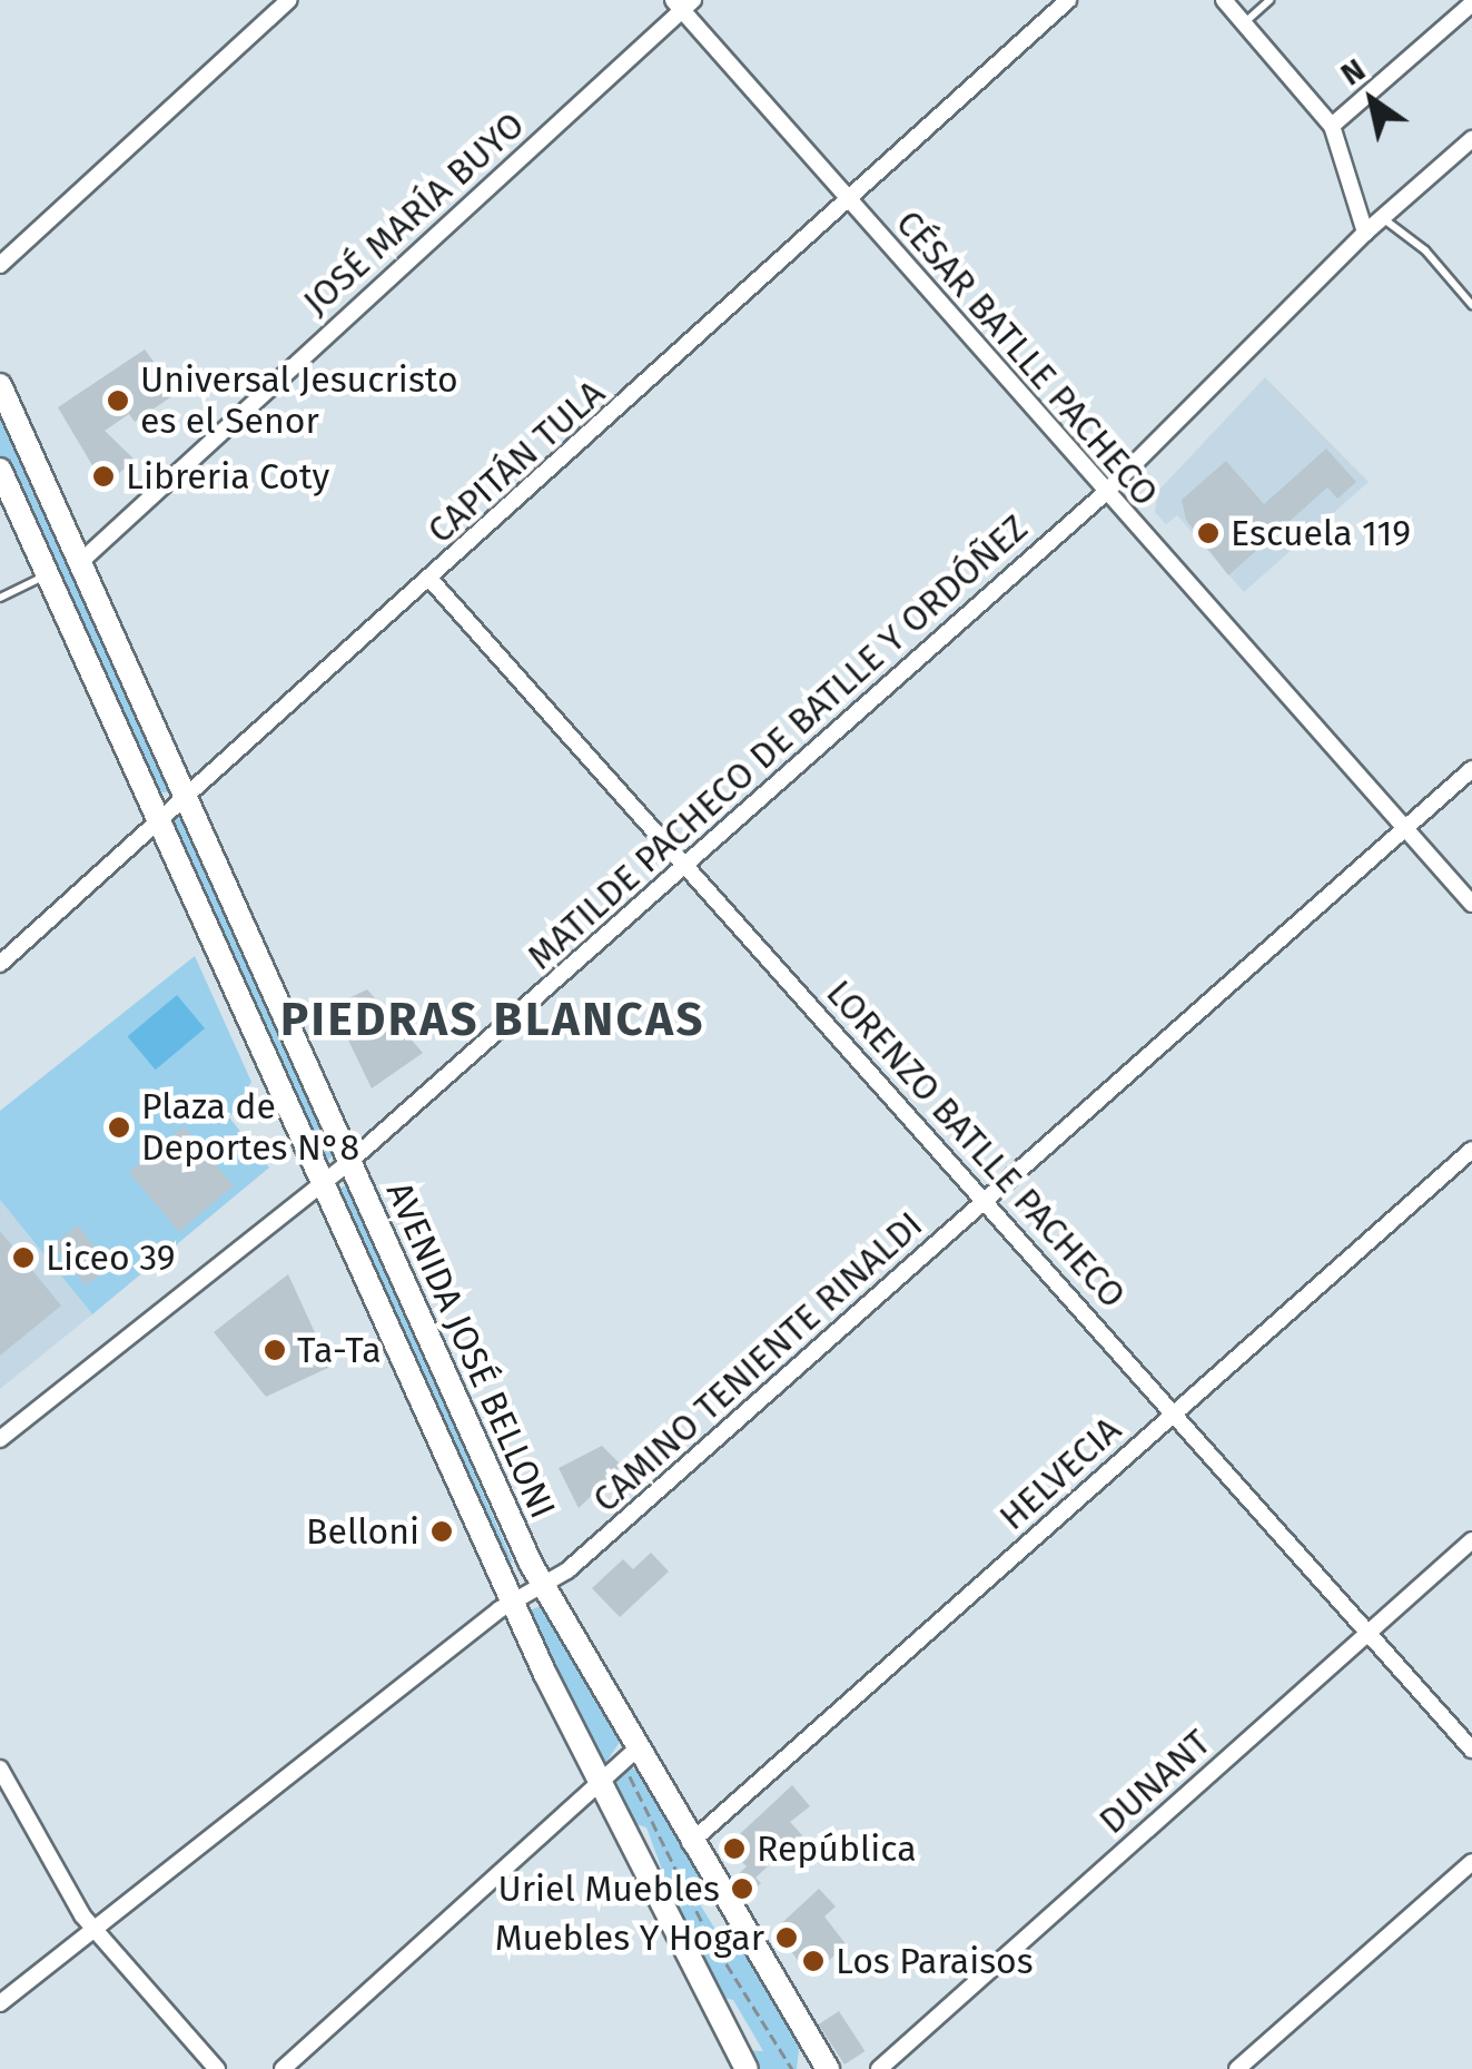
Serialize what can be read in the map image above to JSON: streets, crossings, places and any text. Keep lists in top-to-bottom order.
{
  "streets": {
    "main road": ["AVENIDA JOSÉ BELLONI"],
    "street": [
      "JOSÉ MARÍA BUYO",
      "CÉSAR BATLLE PACHECO",
      "CAPITÁN TULA",
      "MATILDE PACHECO DE BATLLE Y ORDÓÑEZ",
      "LORENZO BATLLE PACHECO",
      "CAMINO TENIENTE RINALDI",
      "HELVECIA",
      "DUNANT"
    ]
  },
  "crossings": [
    ["JOSÉ MARÍA BUYO", "CÉSAR BATLLE PACHECO"],
    ["JOSÉ MARÍA BUYO", "AVENIDA JOSÉ BELLONI"],
    ["CÉSAR BATLLE PACHECO", "CAPITÁN TULA"],
    ["CÉSAR BATLLE PACHECO", "MATILDE PACHECO DE BATLLE Y ORDÓÑEZ"],
    ["CÉSAR BATLLE PACHECO", "CAMINO TENIENTE RINALDI"],
    ["CAPITÁN TULA", "LORENZO BATLLE PACHECO"],
    ["CAPITÁN TULA", "AVENIDA JOSÉ BELLONI"],
    ["MATILDE PACHECO DE BATLLE Y ORDÓÑEZ", "LORENZO BATLLE PACHECO"],
    ["MATILDE PACHECO DE BATLLE Y ORDÓÑEZ", "AVENIDA JOSÉ BELLONI"],
    ["LORENZO BATLLE PACHECO", "CAMINO TENIENTE RINALDI"],
    ["LORENZO BATLLE PACHECO", "HELVECIA"],
    ["LORENZO BATLLE PACHECO", "DUNANT"],
    ["AVENIDA JOSÉ BELLONI", "CAMINO TENIENTE RINALDI"],
    ["AVENIDA JOSÉ BELLONI", "HELVECIA"]
  ],
  "districts": ["PIEDRAS BLANCAS"],
  "places": [
    "Universal Jesucristo es el Senor",
    "Libreria Coty",
    "Escuela 119",
    "Plaza de Deportes N°8",
    "Liceo 39",
    "Ta-Ta",
    "Belloni",
    "República",
    "Uriel Muebles",
    "Muebles Y Hogar",
    "Los Paraisos"
  ],
  "north": "top left"
}
